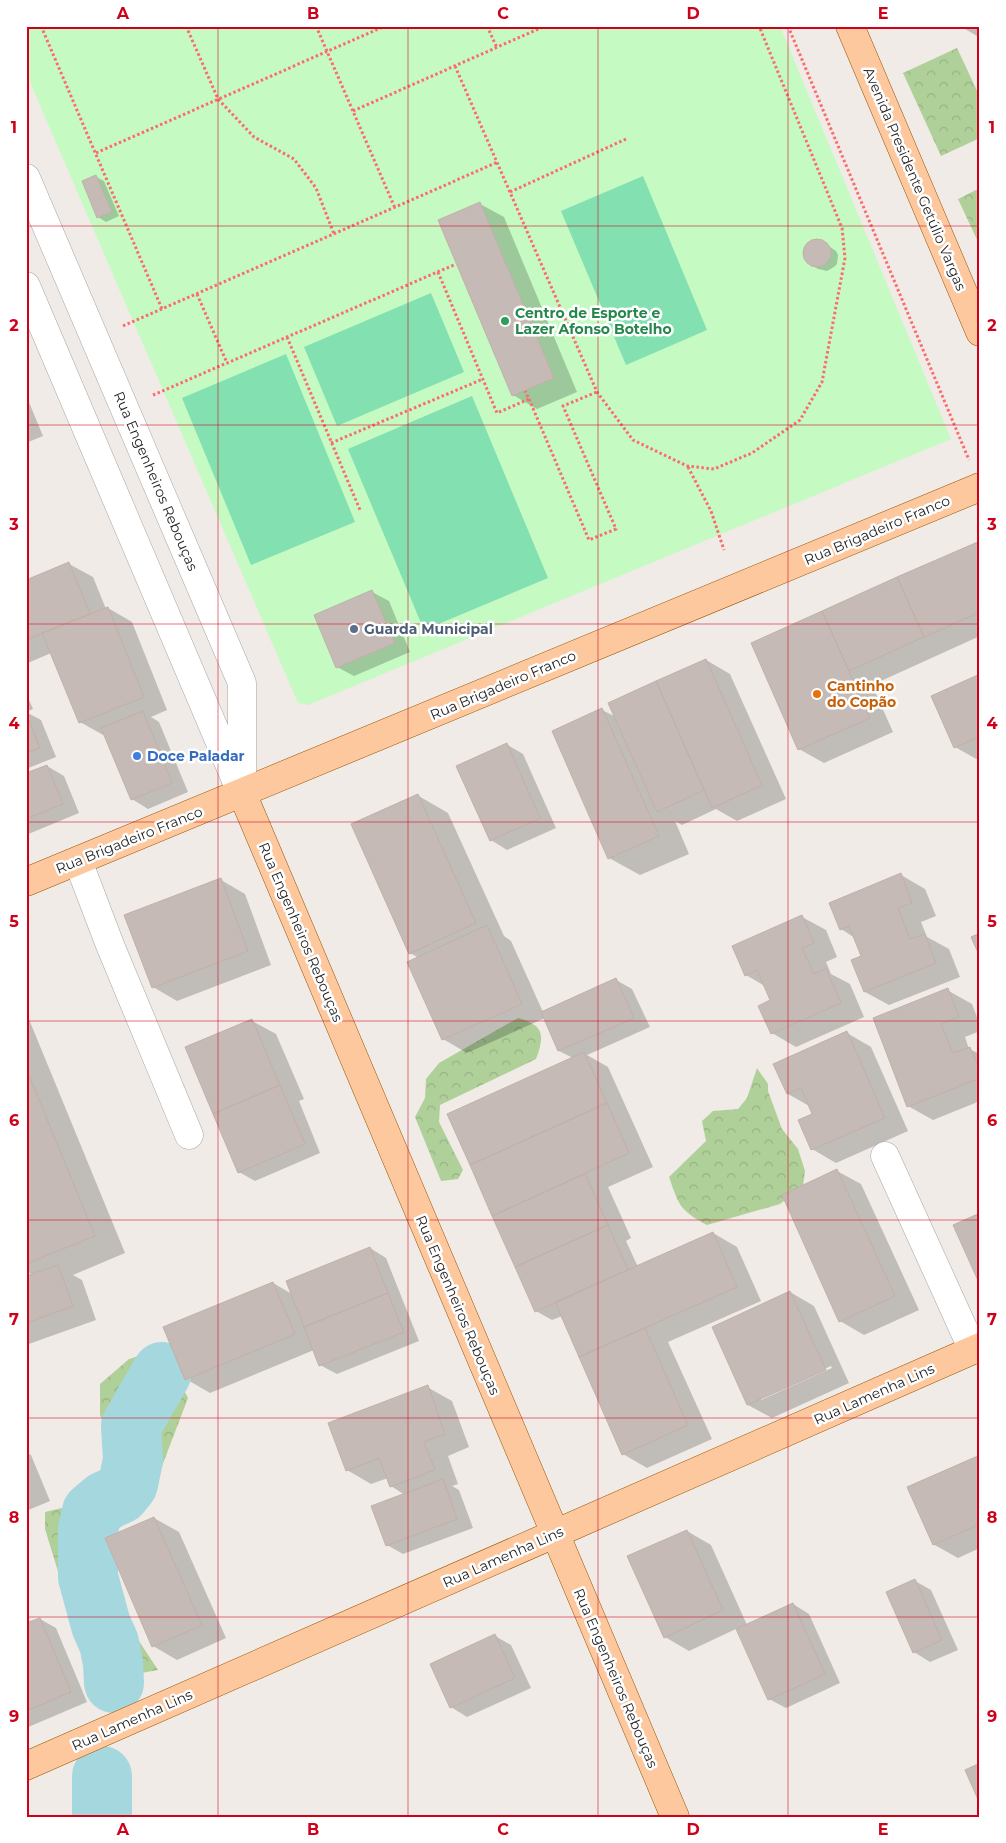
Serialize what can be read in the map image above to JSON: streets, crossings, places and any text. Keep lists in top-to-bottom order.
{
  "streets": {
    "main road": [
      "Avenida Presidente Getúlio Vargas",
      "Rua Engenheiros Rebouças",
      "Rua Brigadeiro Franco",
      "Rua Lamenha Lins"
    ]
  },
  "crossings": [
    ["Rua Engenheiros Rebouças", "Rua Brigadeiro Franco"],
    ["Rua Engenheiros Rebouças", "Rua Lamenha Lins"]
  ],
  "places": [
    "Centro de Esporte e Lazer Afonso Botelho",
    "Guarda Municipal",
    "Cantinho do Copão",
    "Doce Paladar"
  ],
  "grid": {
    "columns": [
      "A",
      "B",
      "C",
      "D",
      "E"
    ],
    "rows": [
      "1",
      "2",
      "3",
      "4",
      "5",
      "6",
      "7",
      "8",
      "9"
    ]
  }
}
